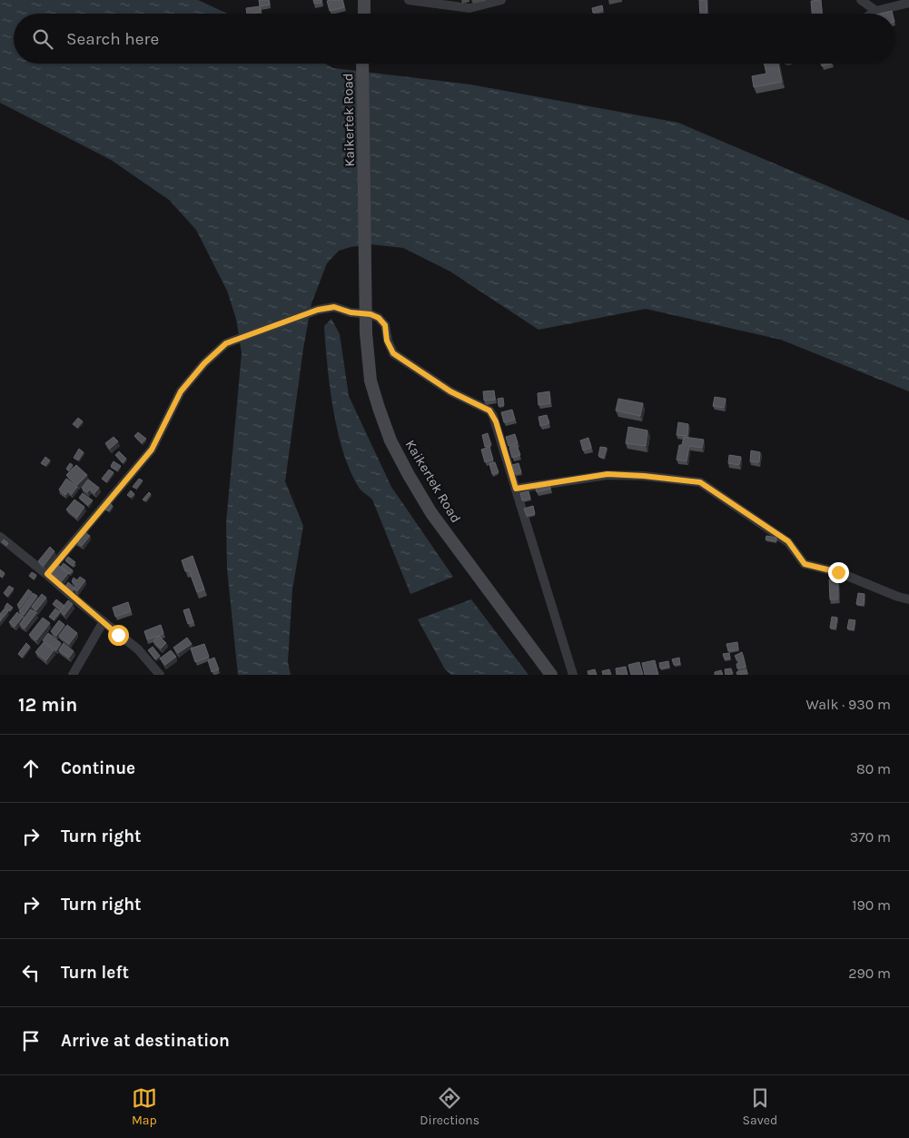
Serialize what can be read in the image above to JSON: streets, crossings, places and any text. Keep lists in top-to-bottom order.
{
  "streets": {
    "main road": ["Kaikertek Road"]
  },
  "page": {
    "search": "Search here",
    "heading": ["12 min", "Walk · 930 m"],
    "list": [
      ["Continue", "80 m"],
      ["Turn right", "370 m"],
      ["Turn right", "190 m"],
      ["Turn left", "290 m"],
      "Arrive at destination"
    ],
    "nav": ["Map", "Directions", "Saved"]
  }
}
